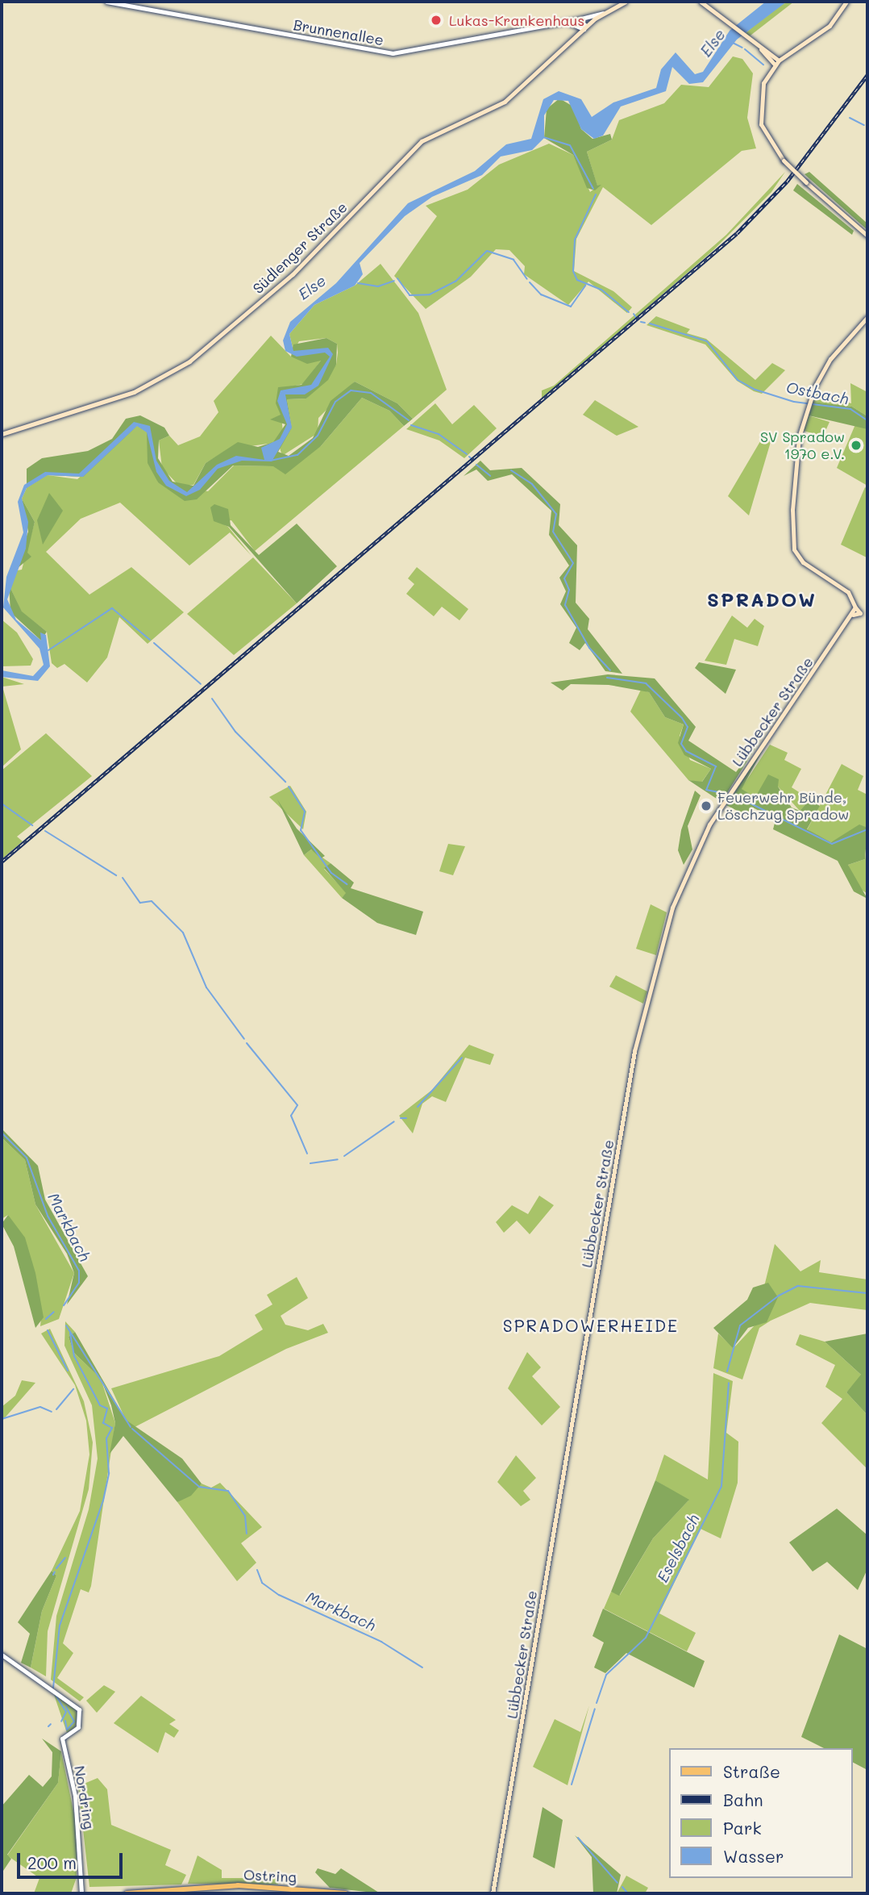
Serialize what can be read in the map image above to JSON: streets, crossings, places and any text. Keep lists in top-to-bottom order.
{
  "streets": {
    "main road": ["Südlenger Straße", "Lübbecker Straße", "Ostring"],
    "street": ["Brunnenallee", "Nordring"]
  },
  "crossings": [
    ["Brunnenallee", "Südlenger Straße"]
  ],
  "districts": ["SPRADOW", "SPRADOWERHEIDE"],
  "water": [
    "Else",
    "Ostbach",
    "Markbach",
    "Eselsbach"
  ],
  "places": ["Lukas-Krankenhaus", "SV Spradow 1970 e.V.", "Feuerwehr Bünde, Löschzug Spradow"],
  "legend": [
    "Straße",
    "Bahn",
    "Park",
    "Wasser"
  ],
  "scale_bar": "200 m"
}
